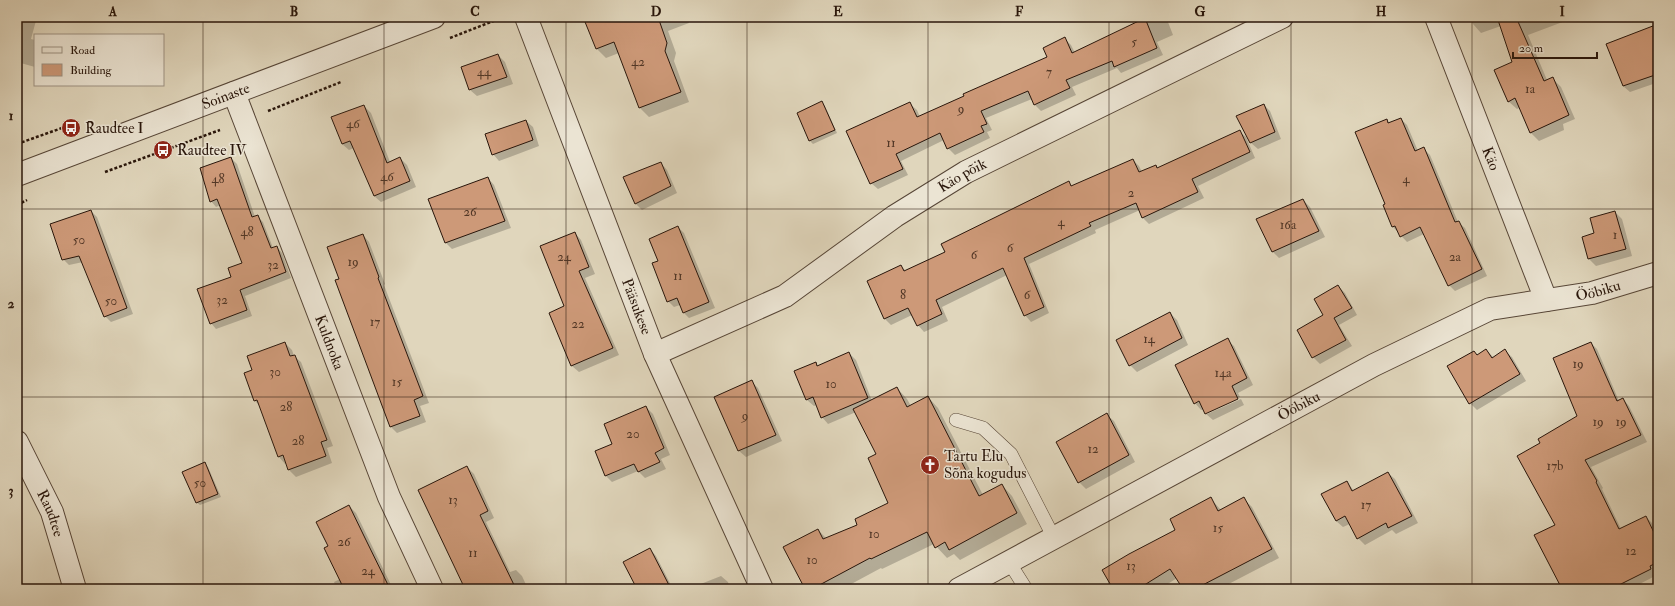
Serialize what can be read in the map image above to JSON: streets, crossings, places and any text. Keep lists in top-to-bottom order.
{
  "streets": {
    "street": [
      "Soinaste",
      "Käo",
      "Käo põik",
      "Ööbiku",
      "Pääsukese",
      "Kuldnoka",
      "Raudtee"
    ]
  },
  "crossings": [
    ["Soinaste", "Kuldnoka"],
    ["Käo", "Ööbiku"],
    ["Käo põik", "Pääsukese"]
  ],
  "places": {
    "bus stop": ["Raudtee I", "Raudtee IV"],
    "church": ["Tartu Elu Sõna kogudus"]
  },
  "house_numbers": [
    "5",
    "42",
    "44",
    "7",
    "1a",
    "9",
    "46",
    "11",
    "46",
    "48",
    "4",
    "2",
    "26",
    "4",
    "16a",
    "48",
    "1",
    "50",
    "6",
    "6",
    "24",
    "2a",
    "19",
    "32",
    "11",
    "8",
    "6",
    "32",
    "50",
    "17",
    "22",
    "14",
    "19",
    "30",
    "14a",
    "15",
    "10",
    "28",
    "9",
    "19",
    "19",
    "20",
    "28",
    "12",
    "17b",
    "50",
    "13",
    "17",
    "15",
    "10",
    "26",
    "12",
    "11",
    "10",
    "13",
    "24"
  ],
  "legend": ["Road", "Building"],
  "scale_bar": "20 m",
  "grid": {
    "columns": [
      "A",
      "B",
      "C",
      "D",
      "E",
      "F",
      "G",
      "H",
      "I"
    ],
    "rows": ["1", "2", "3"]
  }
}
